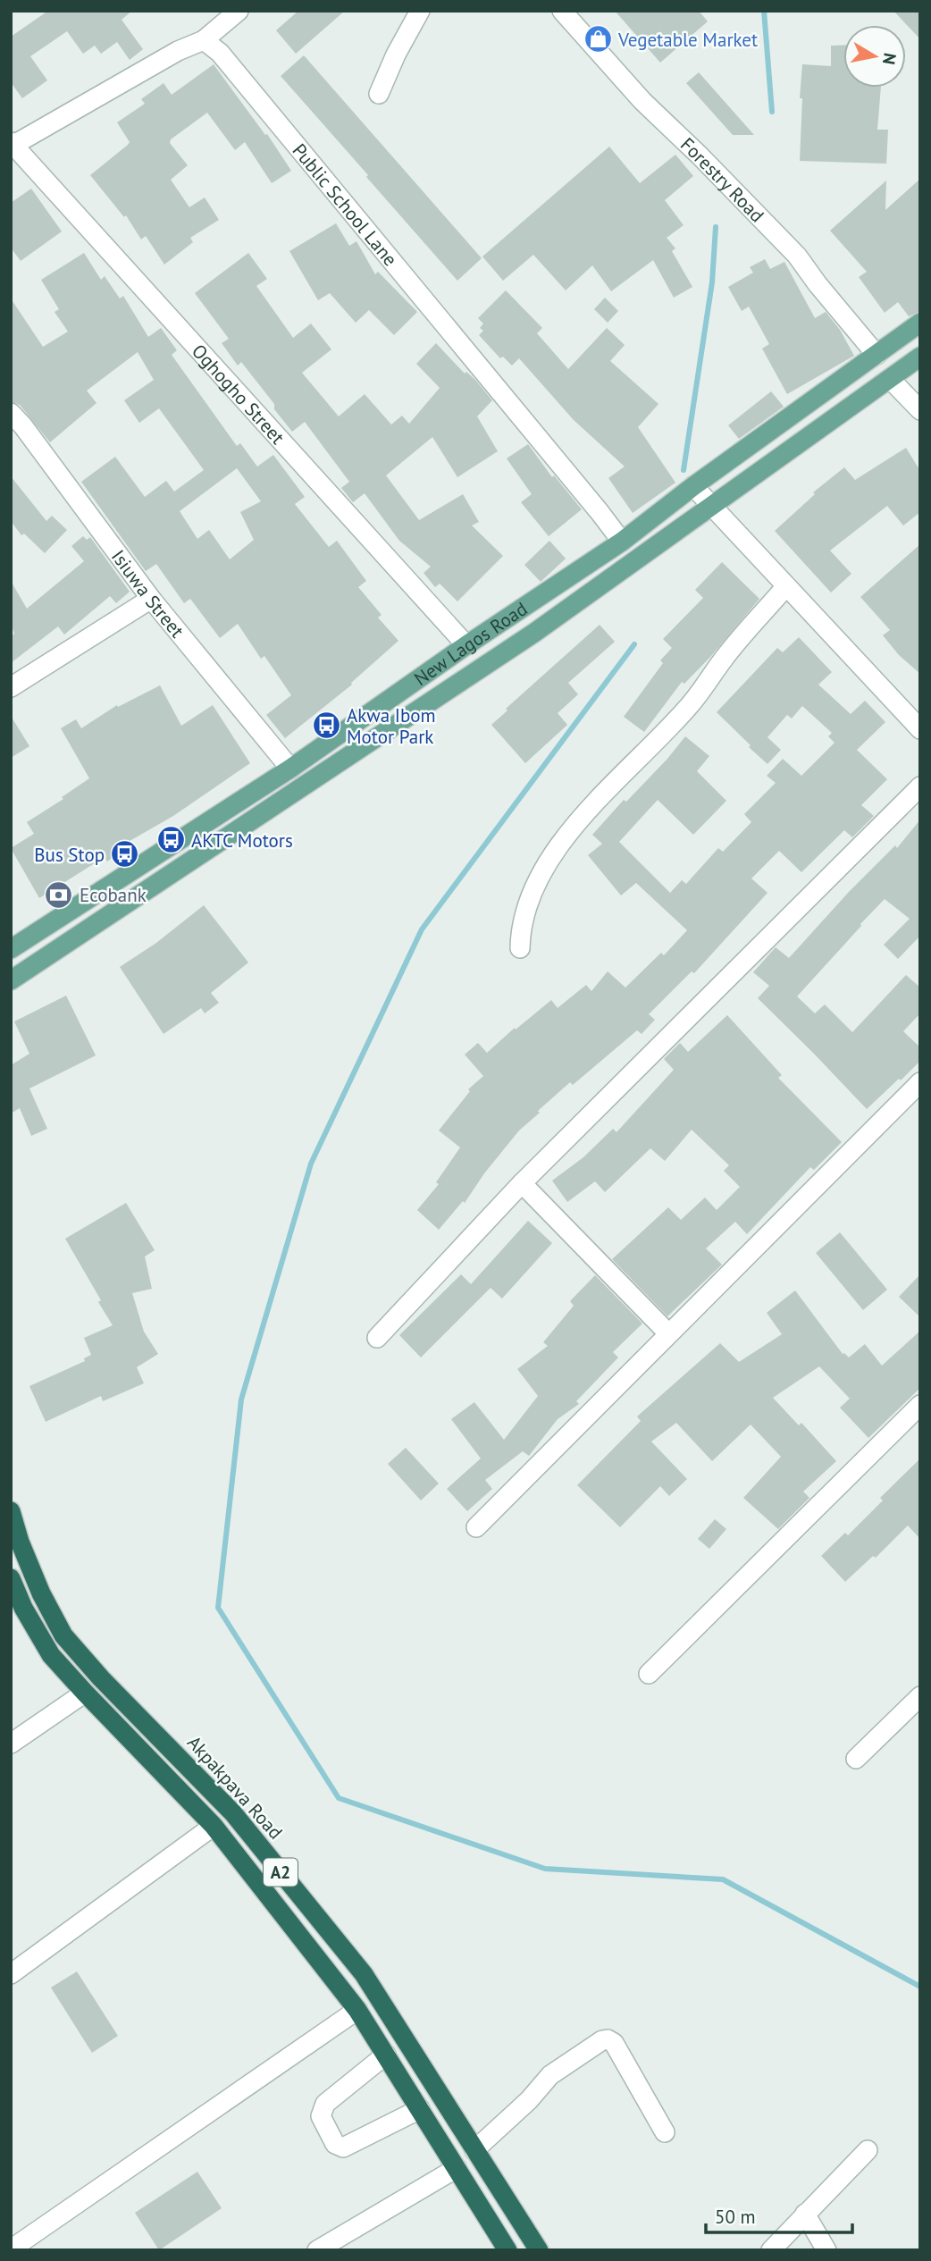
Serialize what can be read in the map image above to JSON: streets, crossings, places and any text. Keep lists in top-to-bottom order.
{
  "streets": {
    "highway": ["Akpakpava Road", "A2"],
    "main road": ["New Lagos Road"],
    "street": [
      "Forestry Road",
      "Public School Lane",
      "Oghogho Street",
      "Isiuwa Street"
    ]
  },
  "crossings": [
    ["Forestry Road", "New Lagos Road"],
    ["Public School Lane", "New Lagos Road"],
    ["Oghogho Street", "New Lagos Road"],
    ["Isiuwa Street", "New Lagos Road"]
  ],
  "places": {
    "shop": ["Vegetable Market"],
    "bus stop": ["Akwa Ibom Motor Park", "AKTC Motors", "Bus Stop"],
    "bank": ["Ecobank"]
  },
  "scale_bar": "50 m",
  "north": "right"
}
